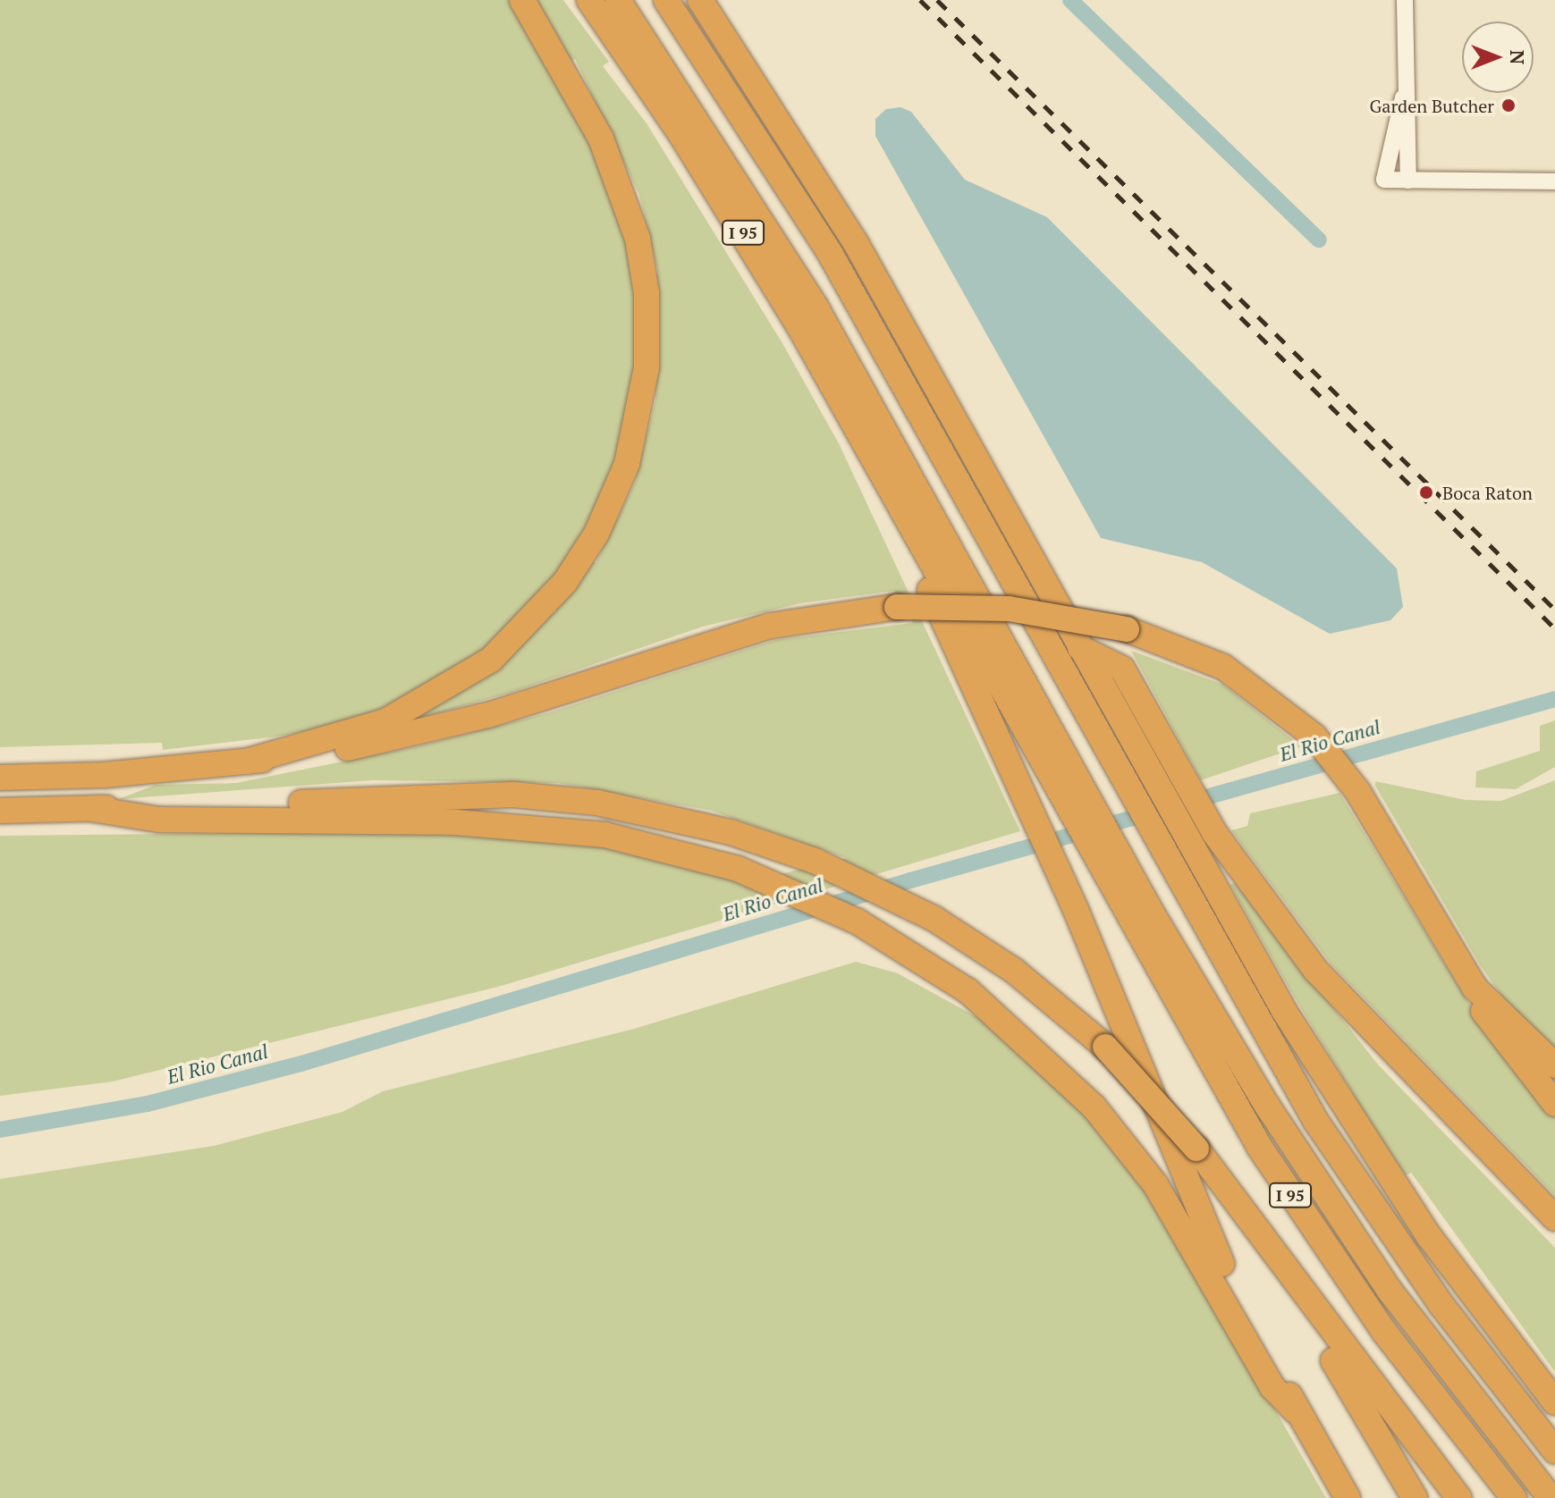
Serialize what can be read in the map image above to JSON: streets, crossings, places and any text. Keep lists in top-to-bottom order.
{
  "streets": {
    "highway": ["I 95"]
  },
  "water": ["El Rio Canal"],
  "places": ["Garden Butcher", "Boca Raton"],
  "north": "right"
}
